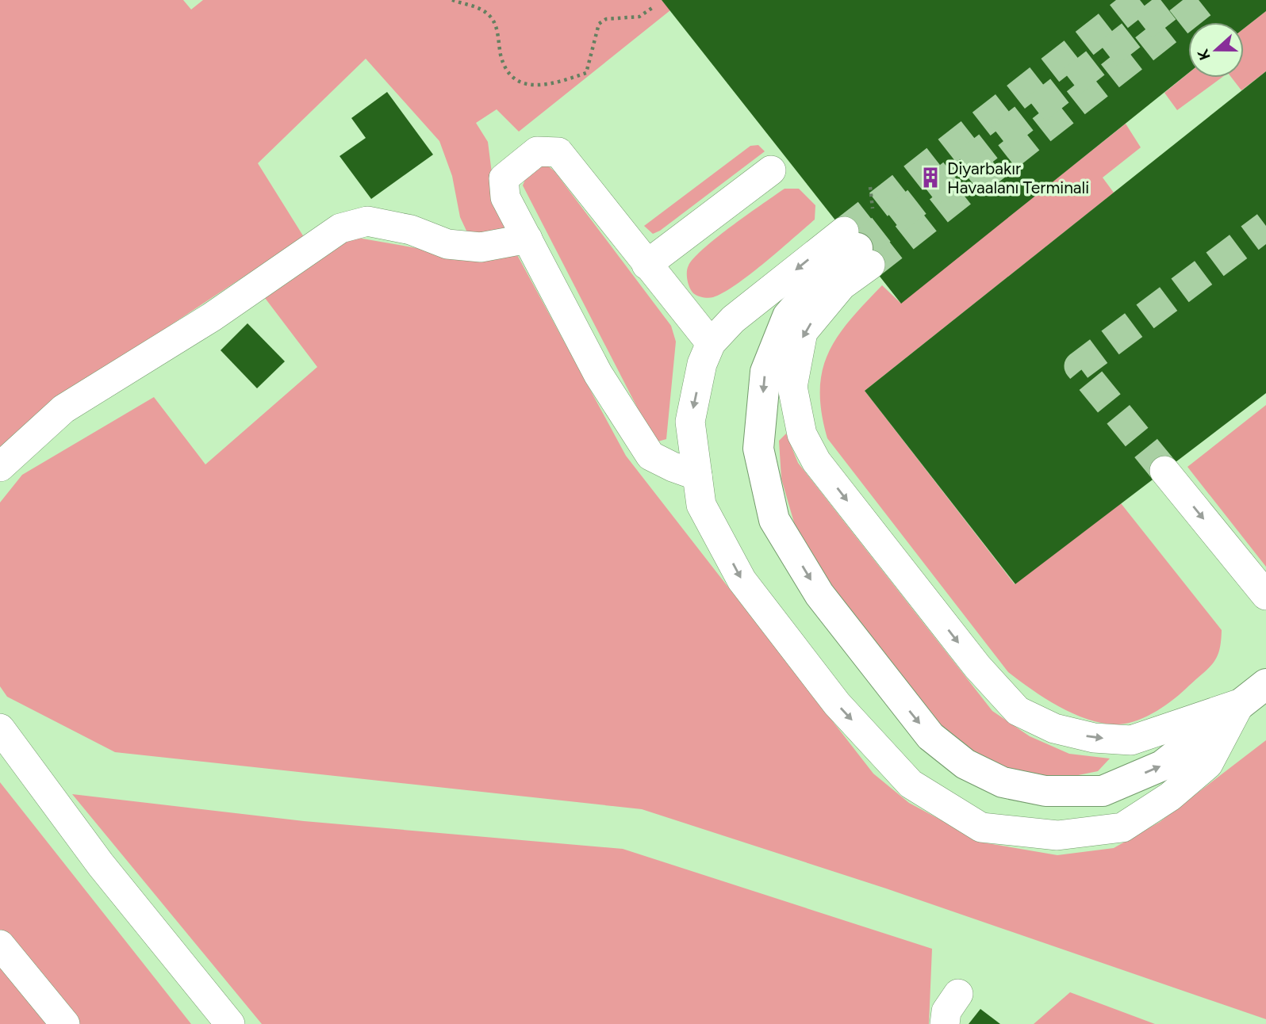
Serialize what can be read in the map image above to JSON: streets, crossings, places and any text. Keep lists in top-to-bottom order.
{
  "places": {
    "building": ["Diyarbakır Havaalanı Terminali"]
  },
  "north": "left"
}
